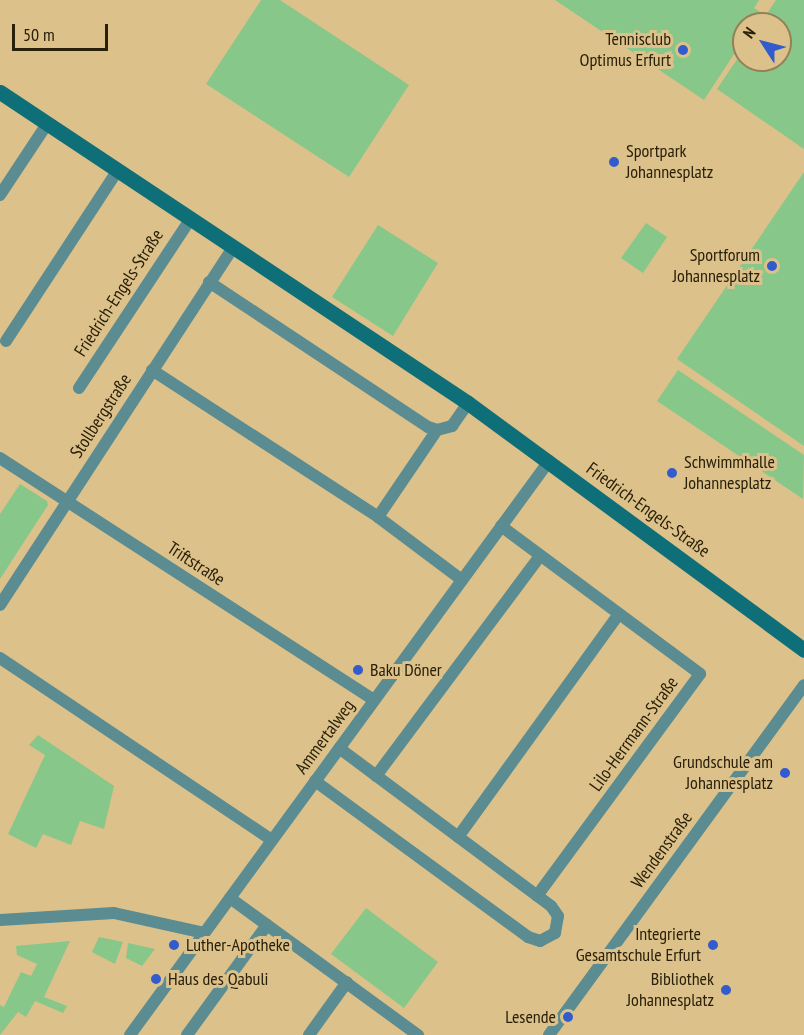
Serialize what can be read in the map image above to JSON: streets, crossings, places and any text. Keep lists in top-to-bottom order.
{
  "streets": {
    "street": [
      "Friedrich-Engels-Straße",
      "Stollbergstraße",
      "Triftstraße",
      "Lilo-Herrmann-Straße",
      "Ammertalweg",
      "Wendenstraße"
    ]
  },
  "crossings": [
    ["Friedrich-Engels-Straße", "Stollbergstraße"],
    ["Friedrich-Engels-Straße", "Ammertalweg"],
    ["Stollbergstraße", "Triftstraße"],
    ["Triftstraße", "Ammertalweg"],
    ["Lilo-Herrmann-Straße", "Ammertalweg"]
  ],
  "places": [
    "Tennisclub Optimus Erfurt",
    "Sportpark Johannesplatz",
    "Sportforum Johannesplatz",
    "Schwimmhalle Johannesplatz",
    "Baku Döner",
    "Grundschule am Johannesplatz",
    "Luther-Apotheke",
    "Integrierte Gesamtschule Erfurt",
    "Haus des Qabuli",
    "Bibliothek Johannesplatz",
    "Lesende"
  ],
  "scale_bar": "50 m",
  "north": "top left"
}
